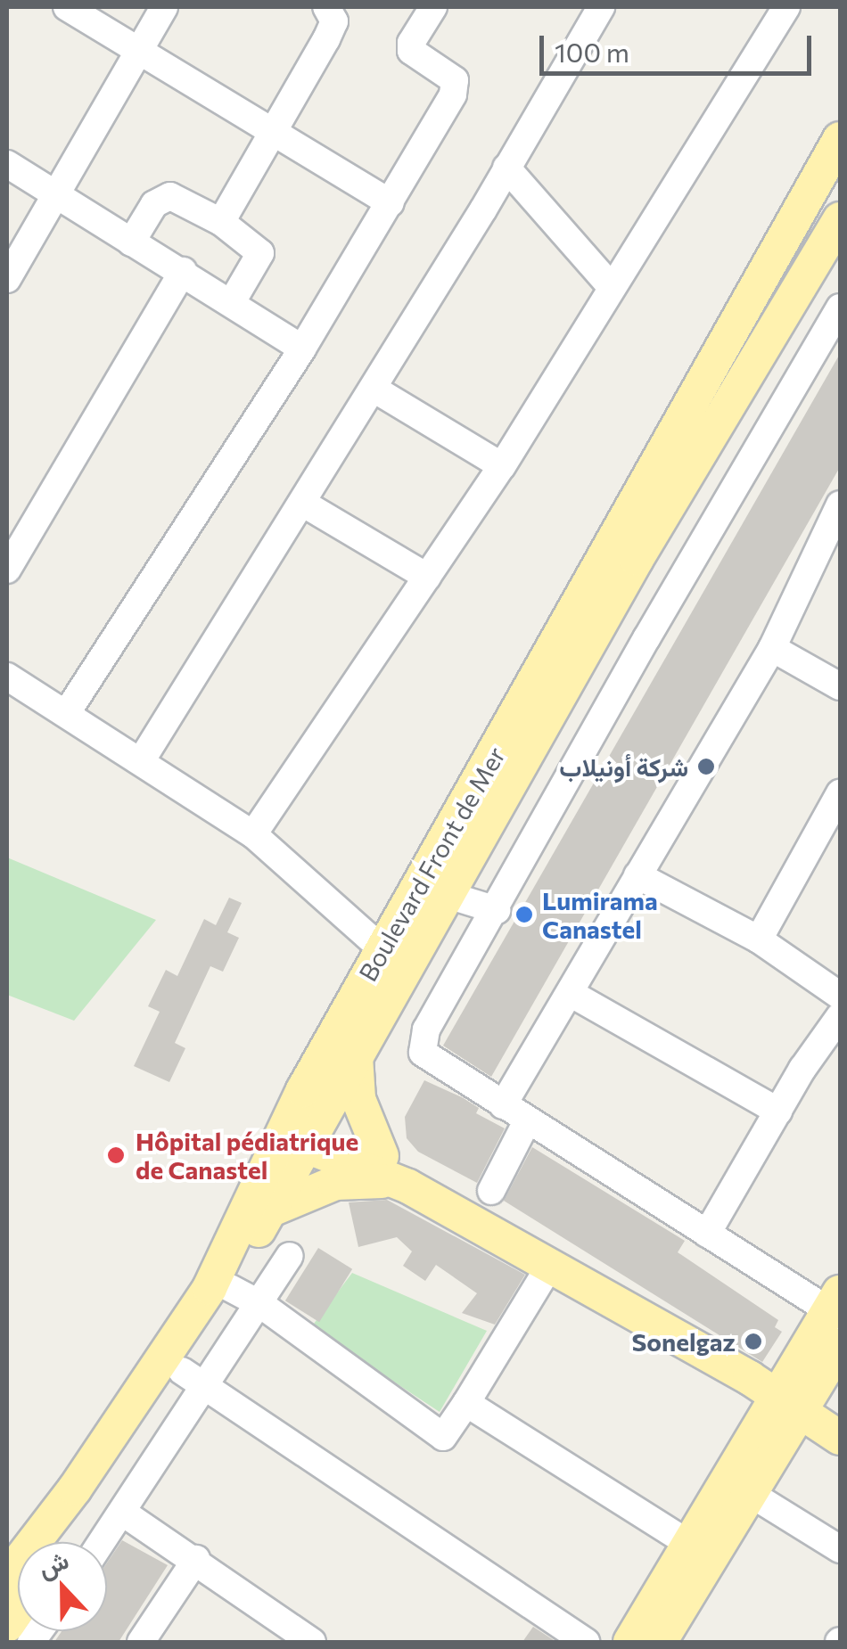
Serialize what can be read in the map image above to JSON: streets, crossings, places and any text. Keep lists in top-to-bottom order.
{
  "streets": {
    "main road": ["Boulevard Front de Mer"]
  },
  "places": [
    "شركة أونيلاب",
    "Lumirama Canastel",
    "Hôpital pédiatrique de Canastel",
    "Sonelgaz"
  ],
  "scale_bar": "100 m",
  "north": "top"
}
